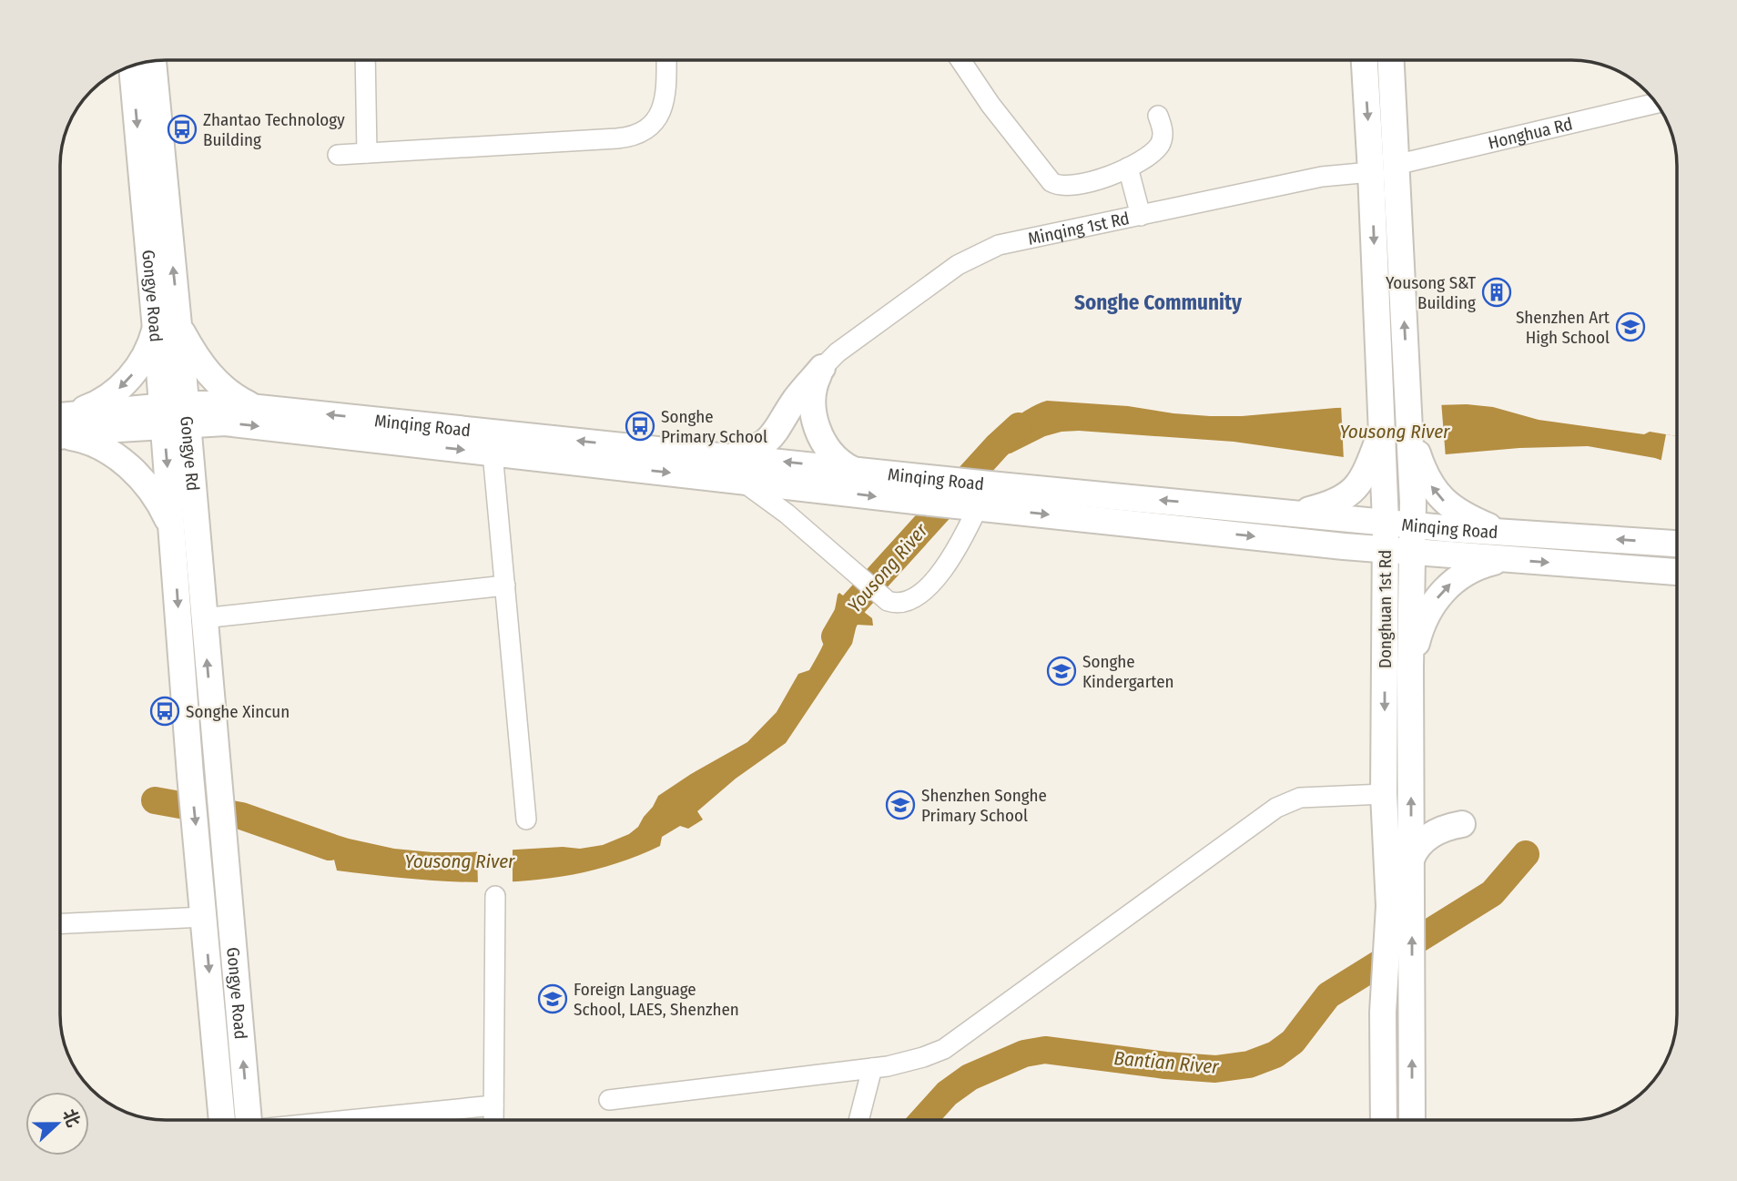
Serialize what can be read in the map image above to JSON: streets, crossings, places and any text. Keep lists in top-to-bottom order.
{
  "streets": {
    "main road": [
      "Gongye Road",
      "Minqing Road",
      "Gongye Rd",
      "Donghuan 1st Rd"
    ],
    "street": ["Honghua Rd", "Minqing 1st Rd"]
  },
  "crossings": [
    ["Honghua Rd", "Donghuan 1st Rd"],
    ["Minqing 1st Rd", "Donghuan 1st Rd"],
    ["Gongye Road", "Minqing Road"],
    ["Gongye Road", "Gongye Rd"],
    ["Minqing Road", "Gongye Rd"],
    ["Minqing Road", "Donghuan 1st Rd"]
  ],
  "one_way": ["Gongye Rd"],
  "districts": ["Songhe Community"],
  "water": ["Yousong River", "Bantian River"],
  "places": {
    "bus stop": ["Zhantao Technology Building", "Songhe Primary School", "Songhe Xincun"],
    "building": ["Yousong S&T Building"],
    "school or university": [
      "Shenzhen Art High School",
      "Songhe Kindergarten",
      "Shenzhen Songhe Primary School",
      "Foreign Language School, LAES, Shenzhen"
    ]
  },
  "north": "right"
}
